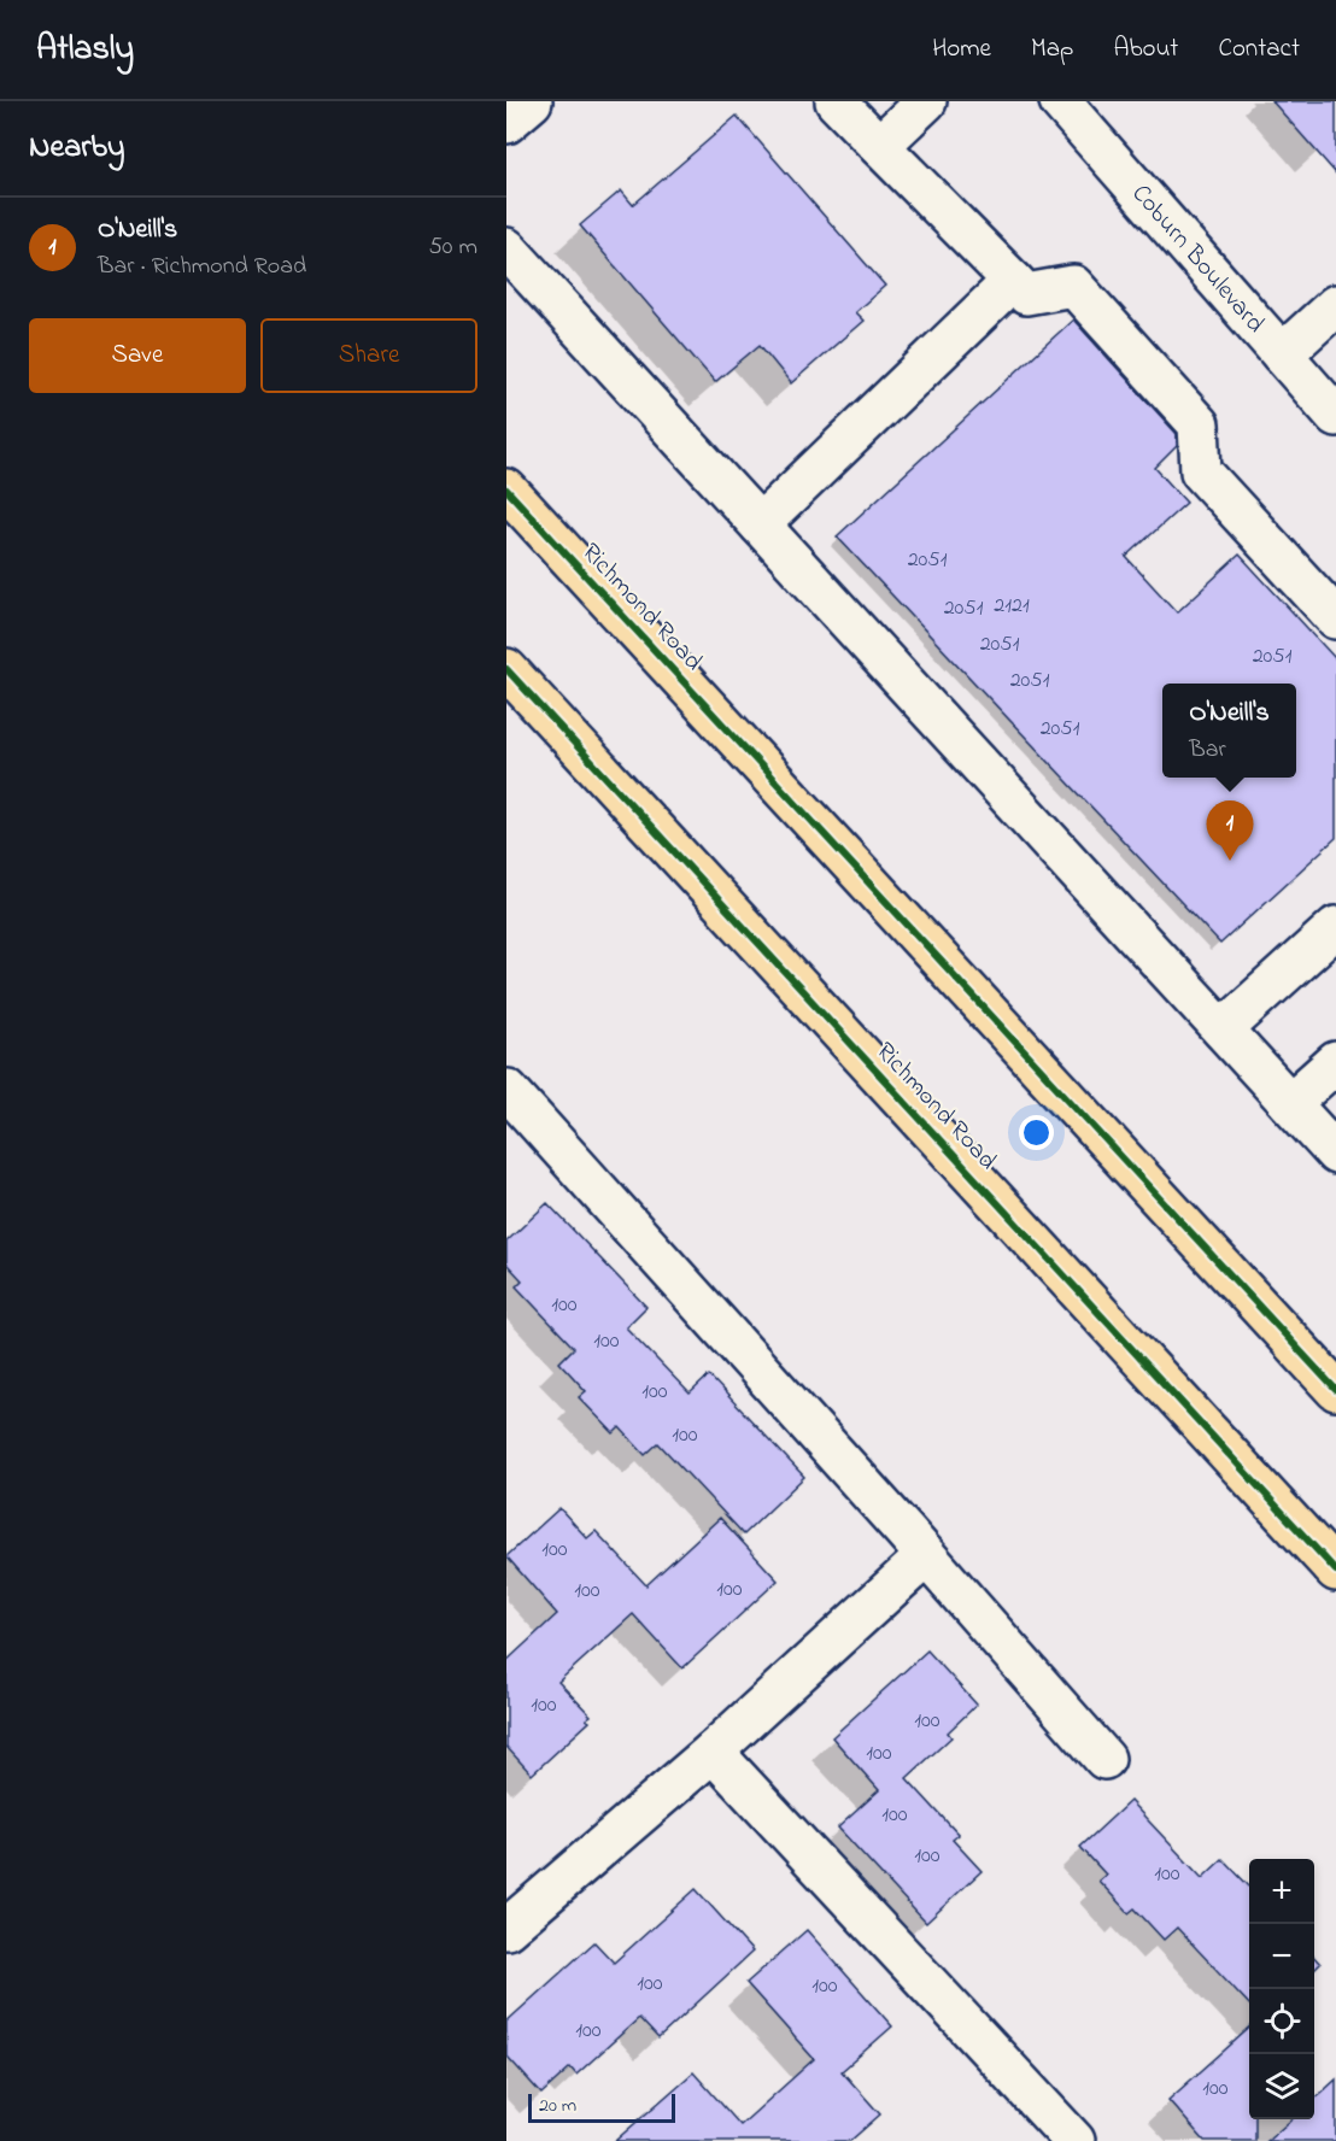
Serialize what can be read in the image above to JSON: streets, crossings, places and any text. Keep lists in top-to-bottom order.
{
  "streets": {
    "main road": ["Richmond Road"],
    "street": ["Coburn Boulevard"]
  },
  "house_numbers": [
    "2051",
    "2121",
    "2051",
    "2051",
    "2051",
    "2051",
    "2051",
    "100",
    "100",
    "100",
    "100",
    "100",
    "100",
    "100",
    "100",
    "100",
    "100",
    "100",
    "100",
    "100",
    "100",
    "100",
    "100",
    "100"
  ],
  "scale_bar": "20 m",
  "page": {
    "header": "Atlasly",
    "nav": [
      "Home",
      "Map",
      "About",
      "Contact"
    ],
    "heading": "Nearby",
    "list": [
      {
        "mark": "1",
        "name": "O'Neill's",
        "note": "Bar · Richmond Road",
        "value": "50 m"
      }
    ],
    "buttons": ["Save", "Share"],
    "popup": ["O'Neill's", "Bar"],
    "pins": "1",
    "map_buttons": ["+", "−"],
    "scale": "20 m"
  }
}
